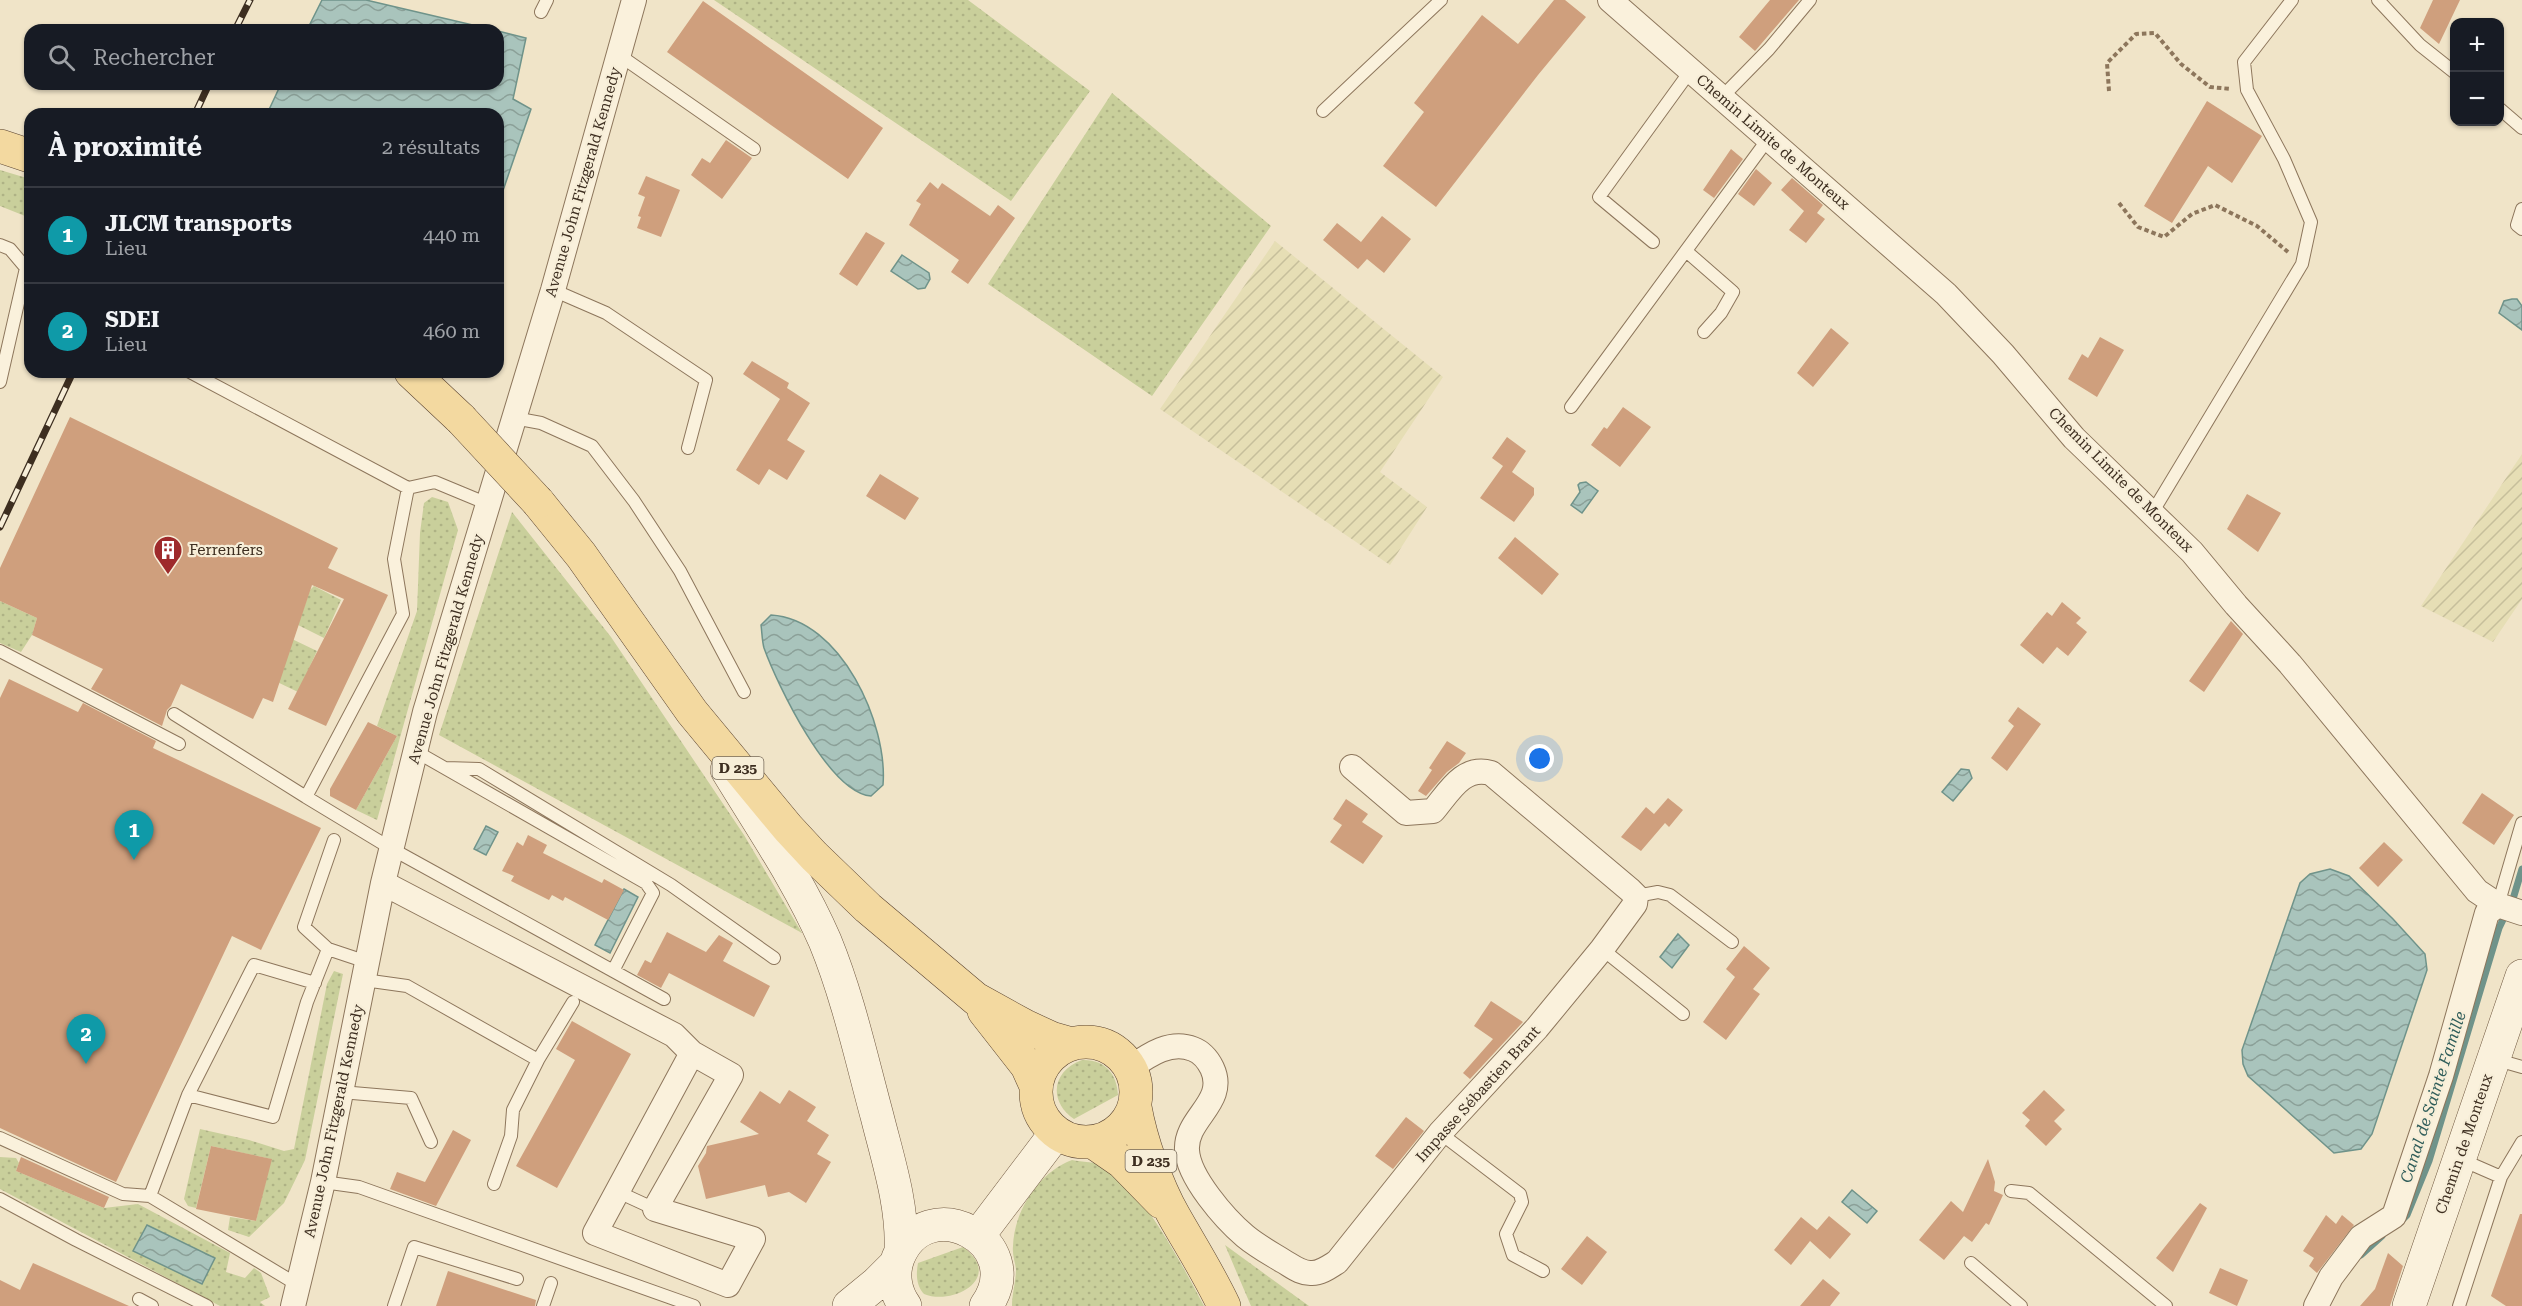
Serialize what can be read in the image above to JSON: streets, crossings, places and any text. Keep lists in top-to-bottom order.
{
  "streets": {
    "main road": ["D 235", "Chemin de Monteux"],
    "street": ["Chemin Limite de Monteux", "Avenue John Fitzgerald Kennedy", "Impasse Sébastien Brant"]
  },
  "crossings": [
    ["D 235", "Impasse Sébastien Brant"]
  ],
  "water": ["Canal de Sainte Famille"],
  "places": {
    "building": ["Ferrenfers"]
  },
  "page": {
    "map_buttons": ["+", "−"],
    "search": "Rechercher",
    "heading": ["À proximité", "2 résultats"],
    "list": [
      {
        "mark": "1",
        "name": "JLCM transports",
        "note": "Lieu",
        "value": "440 m"
      },
      {
        "mark": "2",
        "name": "SDEI",
        "note": "Lieu",
        "value": "460 m"
      }
    ],
    "pins": ["1", "2"]
  }
}
